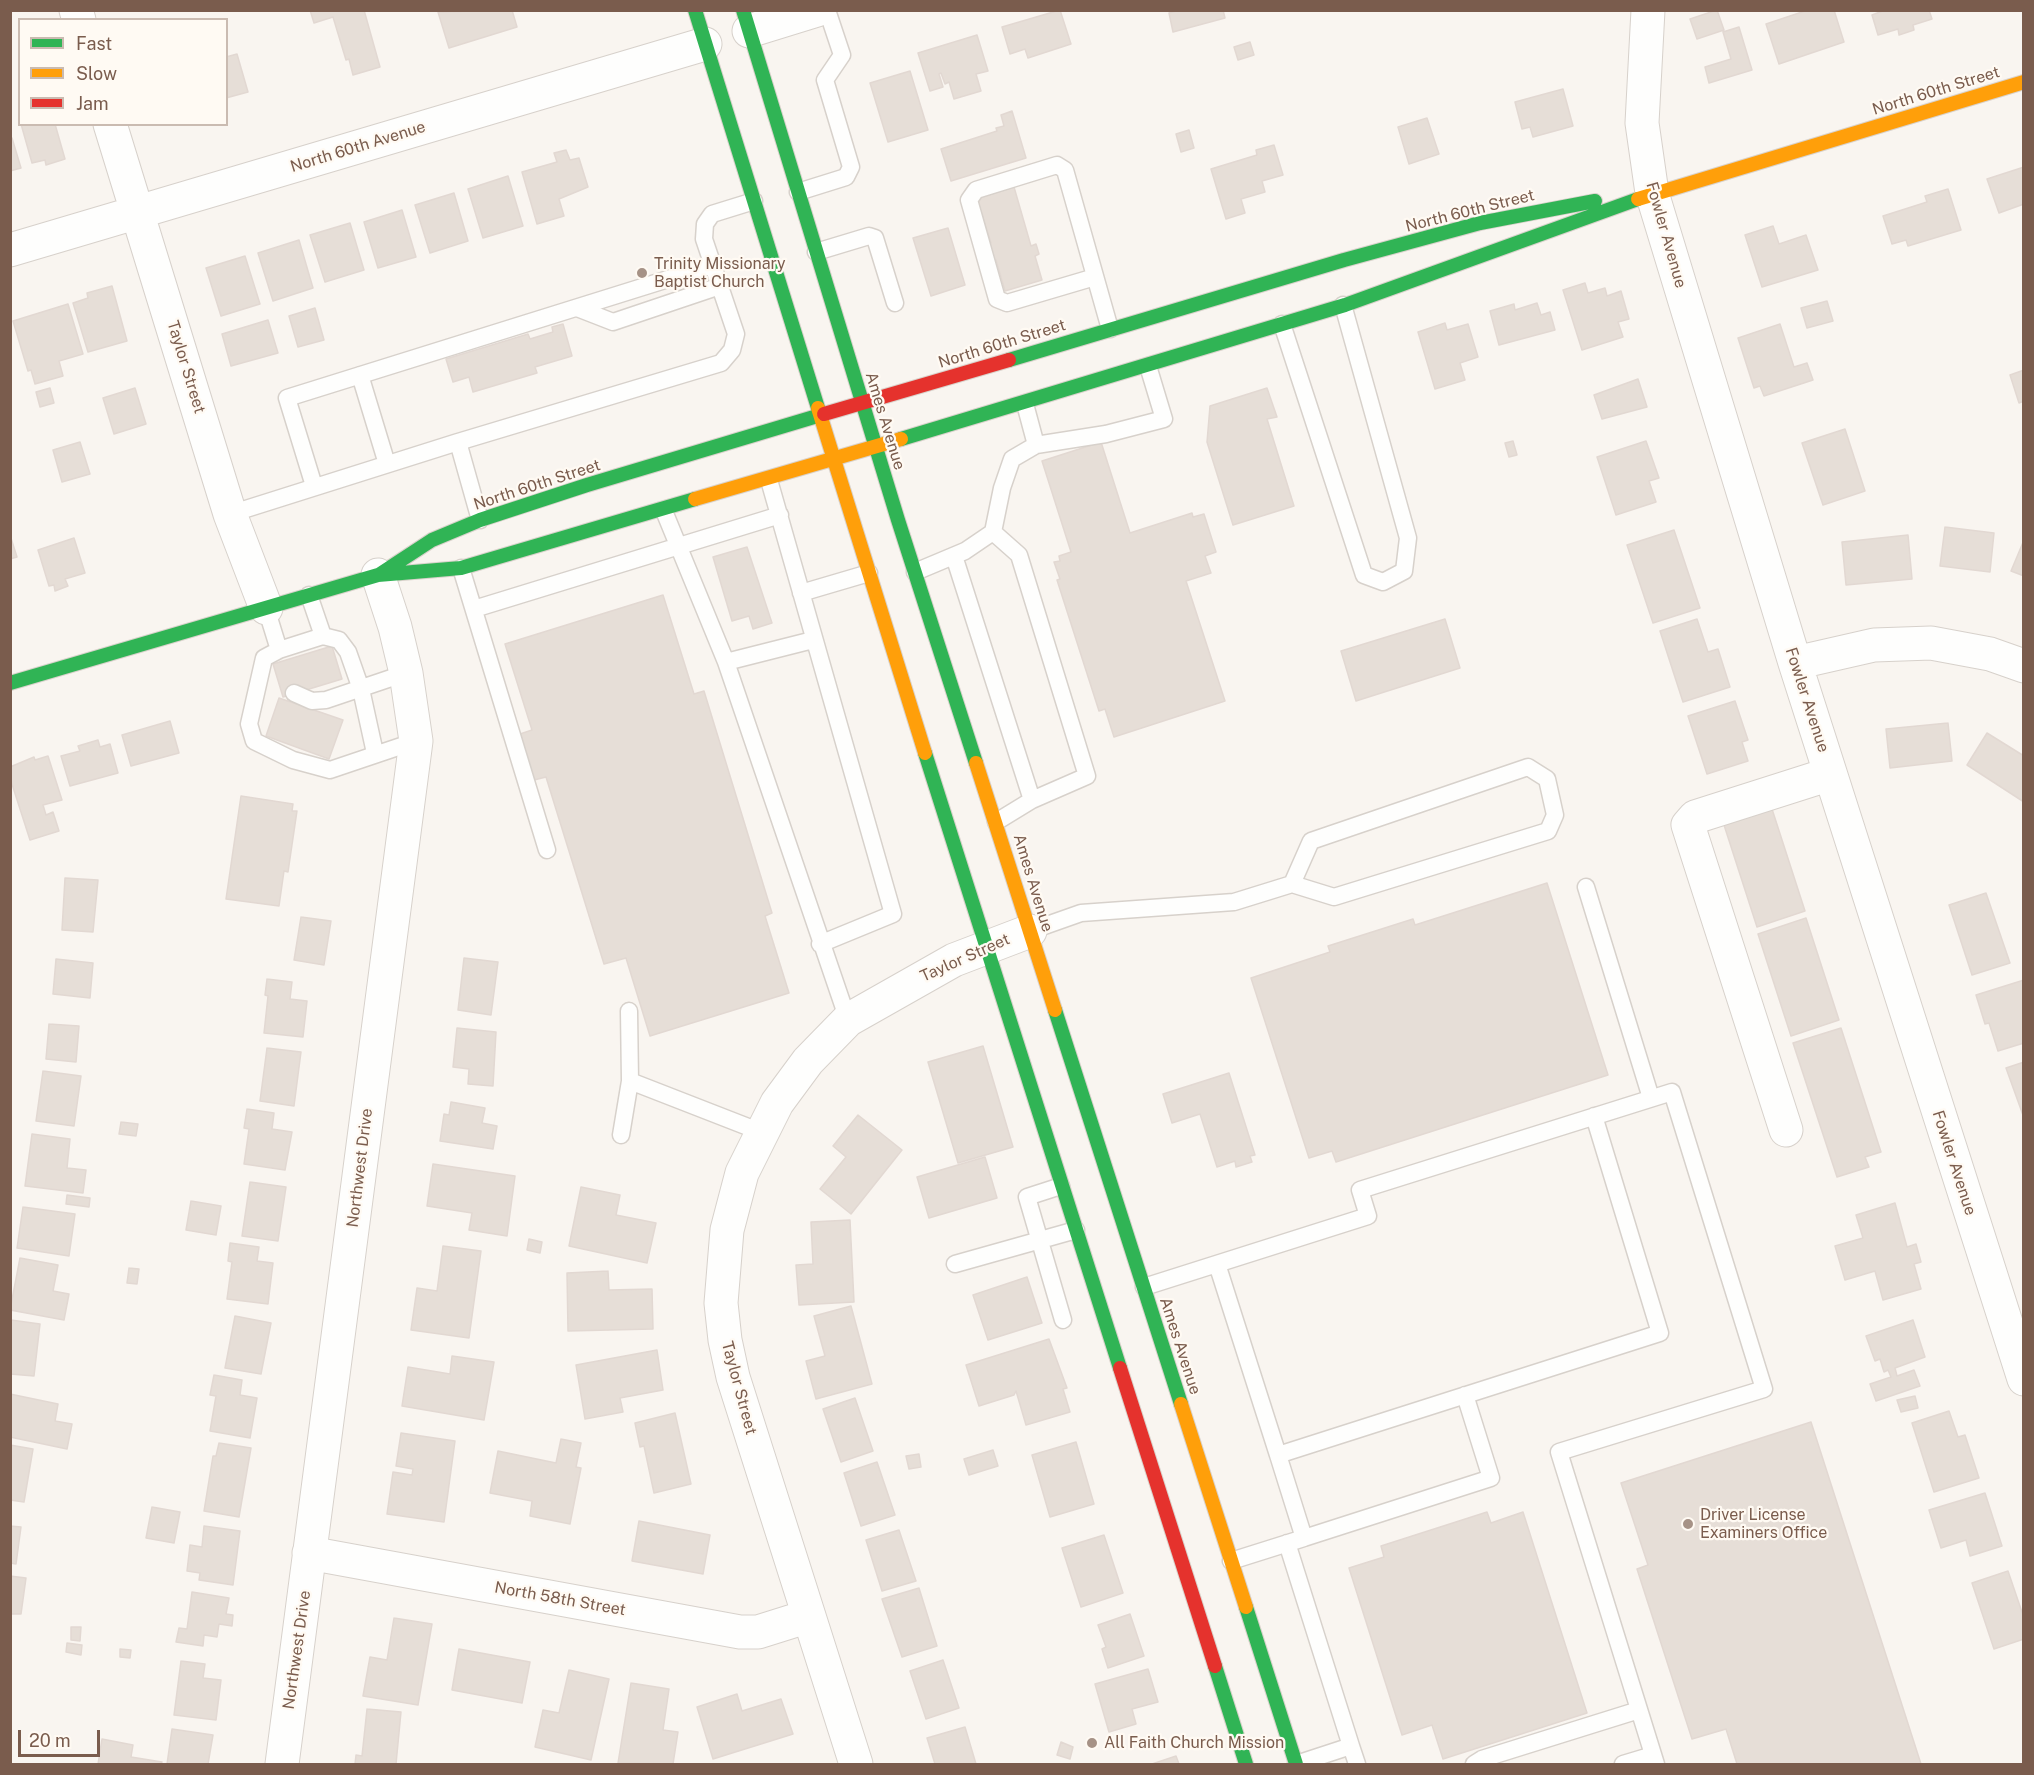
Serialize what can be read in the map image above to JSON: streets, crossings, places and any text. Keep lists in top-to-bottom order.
{
  "streets": {
    "main road": ["North 60th Street", "Ames Avenue"],
    "street": [
      "North 60th Avenue",
      "Fowler Avenue",
      "Taylor Street",
      "Northwest Drive",
      "North 58th Street"
    ]
  },
  "crossings": [
    ["North 60th Street", "Fowler Avenue"],
    ["North 60th Street", "Taylor Street"],
    ["North 60th Street", "Ames Avenue"],
    ["North 60th Street", "Northwest Drive"],
    ["North 60th Avenue", "Taylor Street"],
    ["Taylor Street", "Ames Avenue"],
    ["Taylor Street", "North 58th Street"],
    ["Northwest Drive", "North 58th Street"]
  ],
  "places": ["Trinity Missionary Baptist Church", "Driver License Examiners Office", "All Faith Church Mission"],
  "legend": ["Fast", "Slow", "Jam"],
  "scale_bar": "20 m"
}
